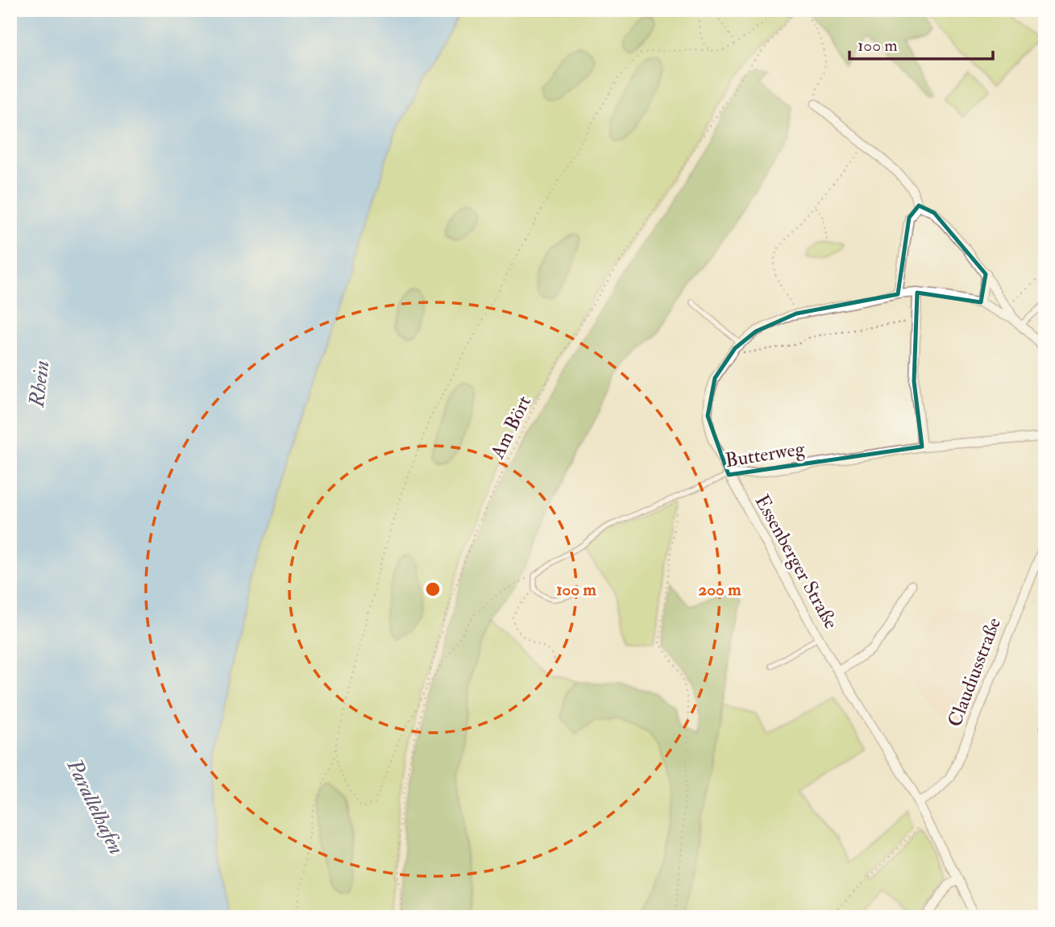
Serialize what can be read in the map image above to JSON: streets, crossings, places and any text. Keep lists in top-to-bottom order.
{
  "streets": {
    "street": ["Butterweg", "Essenberger Straße", "Claudiusstraße"],
    "path": ["Am Bört"]
  },
  "crossings": [
    ["Butterweg", "Essenberger Straße"],
    ["Essenberger Straße", "Claudiusstraße"]
  ],
  "water": ["Rhein", "Parallelhafen"],
  "scale_bar": "100 m",
  "rings": ["100 m", "200 m"]
}
